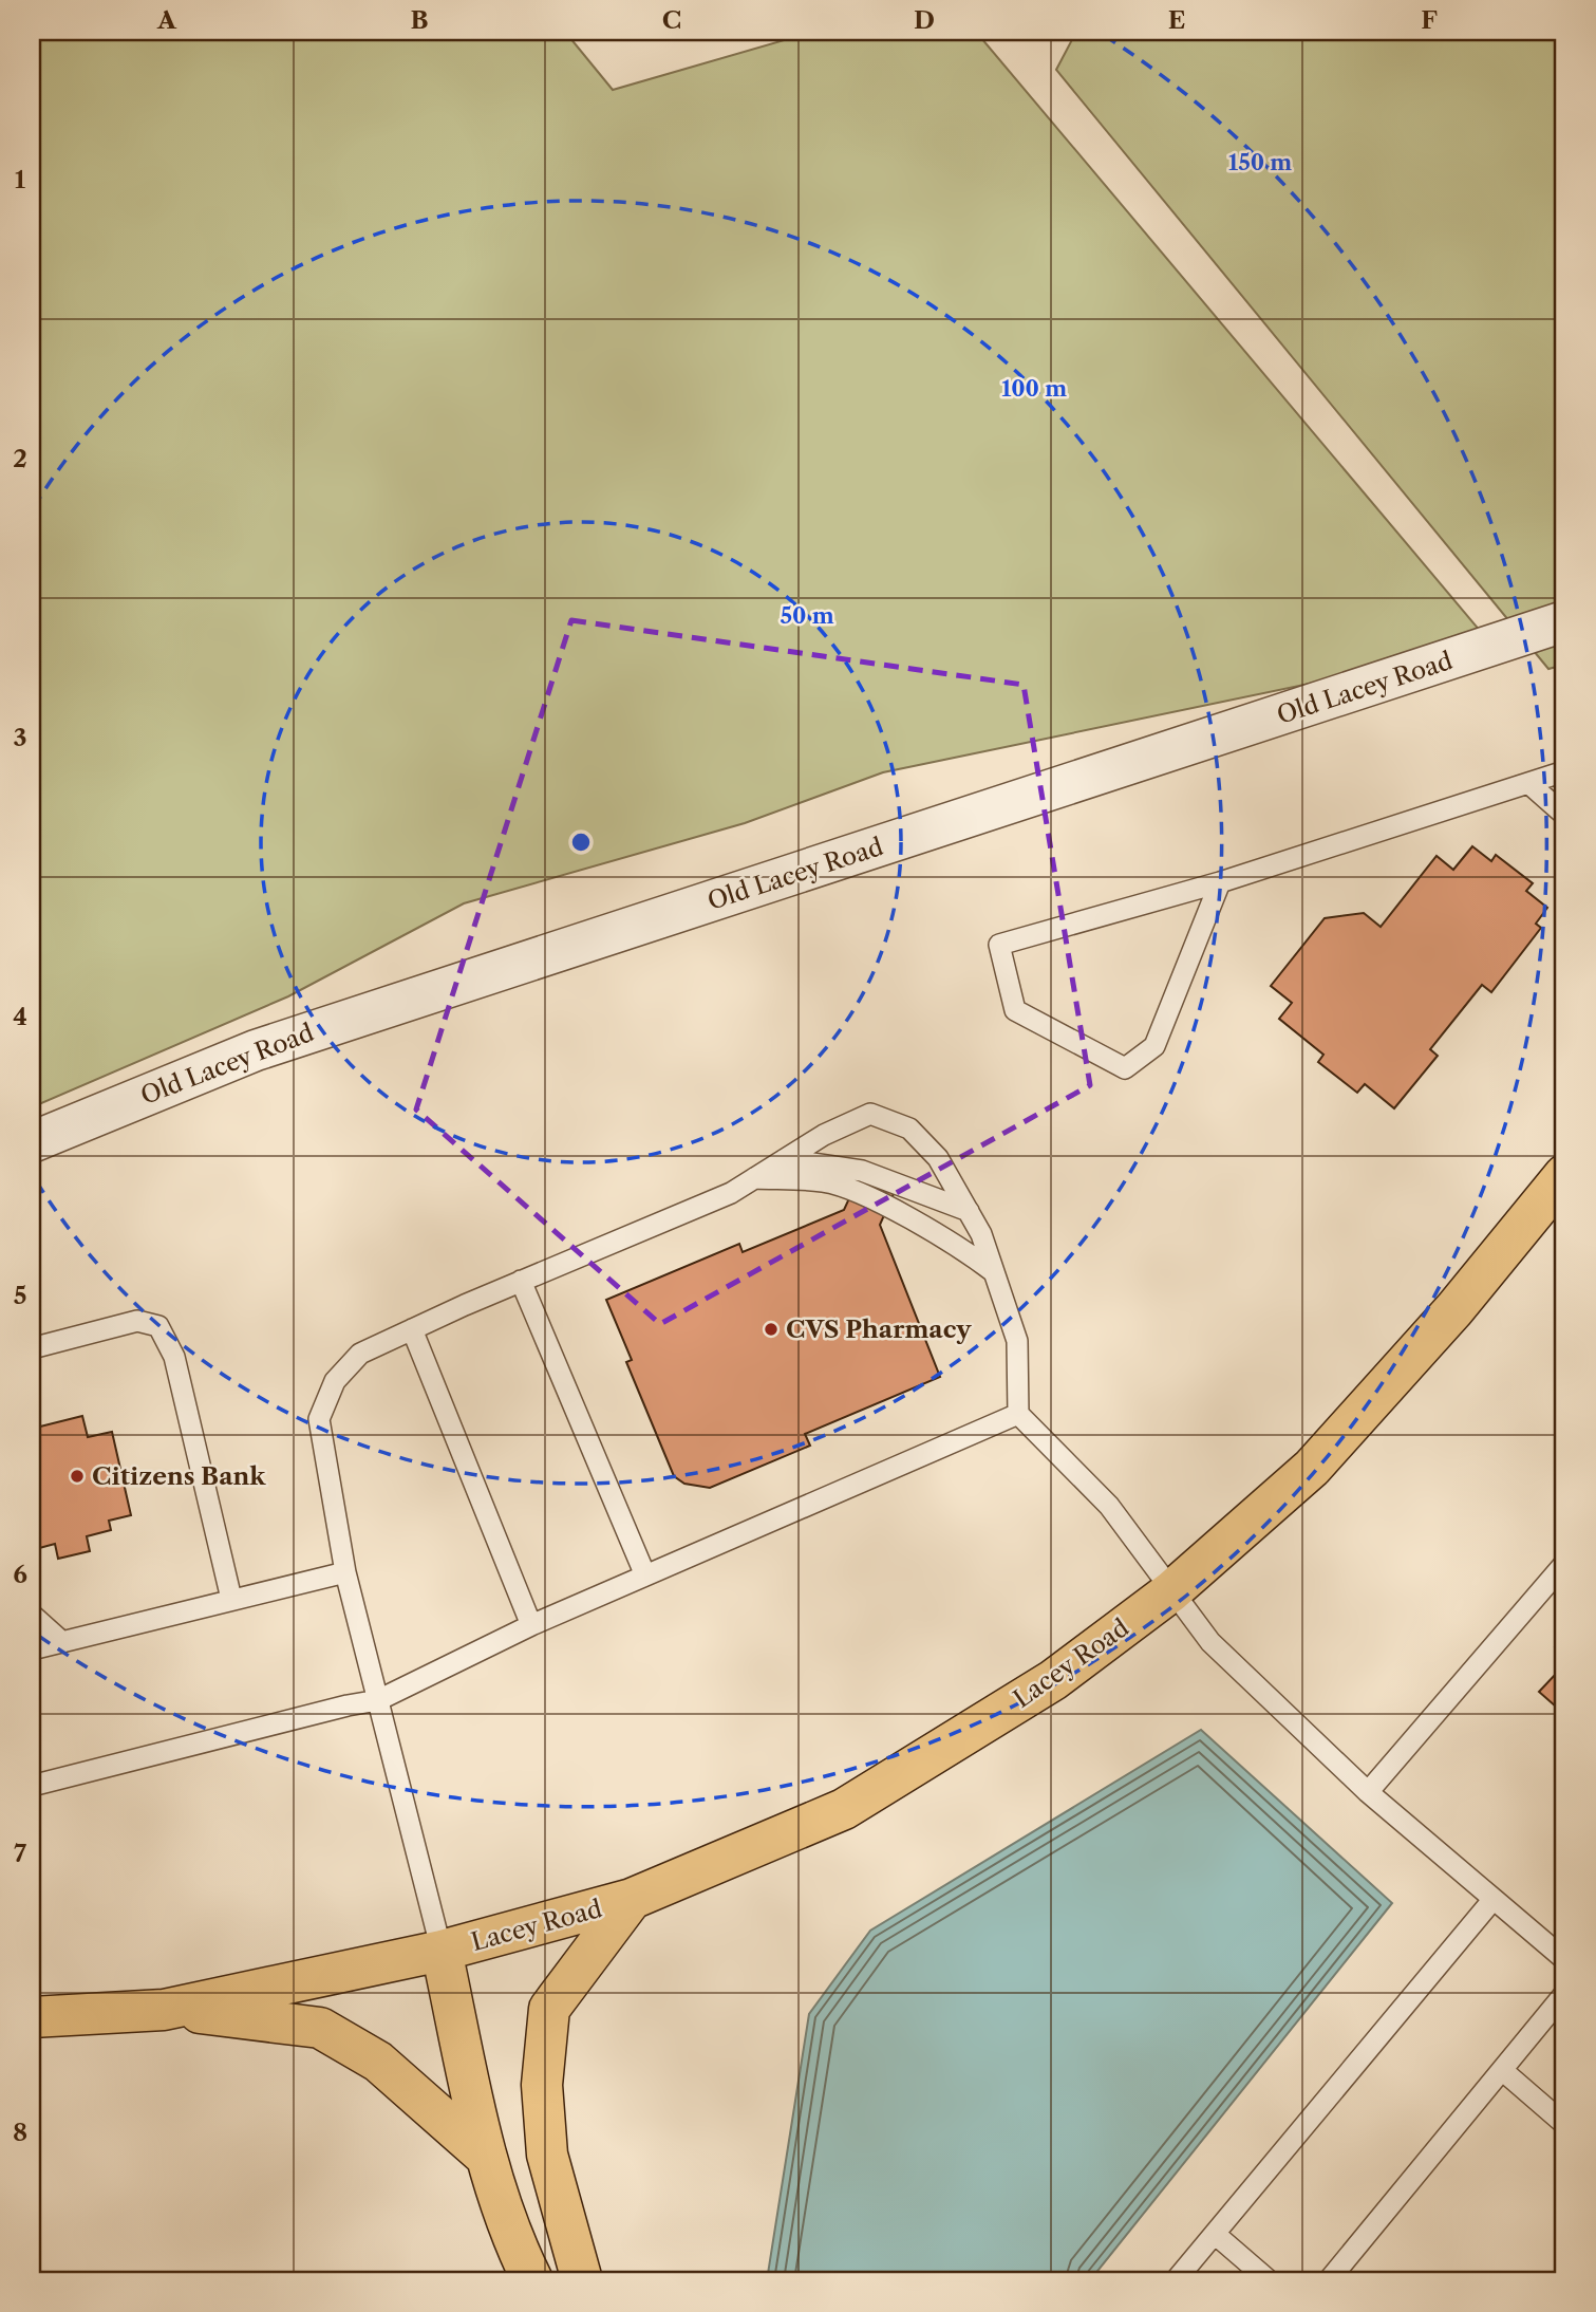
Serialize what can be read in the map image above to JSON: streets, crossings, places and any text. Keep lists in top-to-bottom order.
{
  "streets": {
    "main road": ["Lacey Road"],
    "street": ["Old Lacey Road"]
  },
  "places": ["CVS Pharmacy", "Citizens Bank"],
  "grid": {
    "columns": [
      "A",
      "B",
      "C",
      "D",
      "E",
      "F"
    ],
    "rows": [
      "1",
      "2",
      "3",
      "4",
      "5",
      "6",
      "7",
      "8"
    ]
  },
  "rings": ["150 m", "100 m", "50 m"]
}
